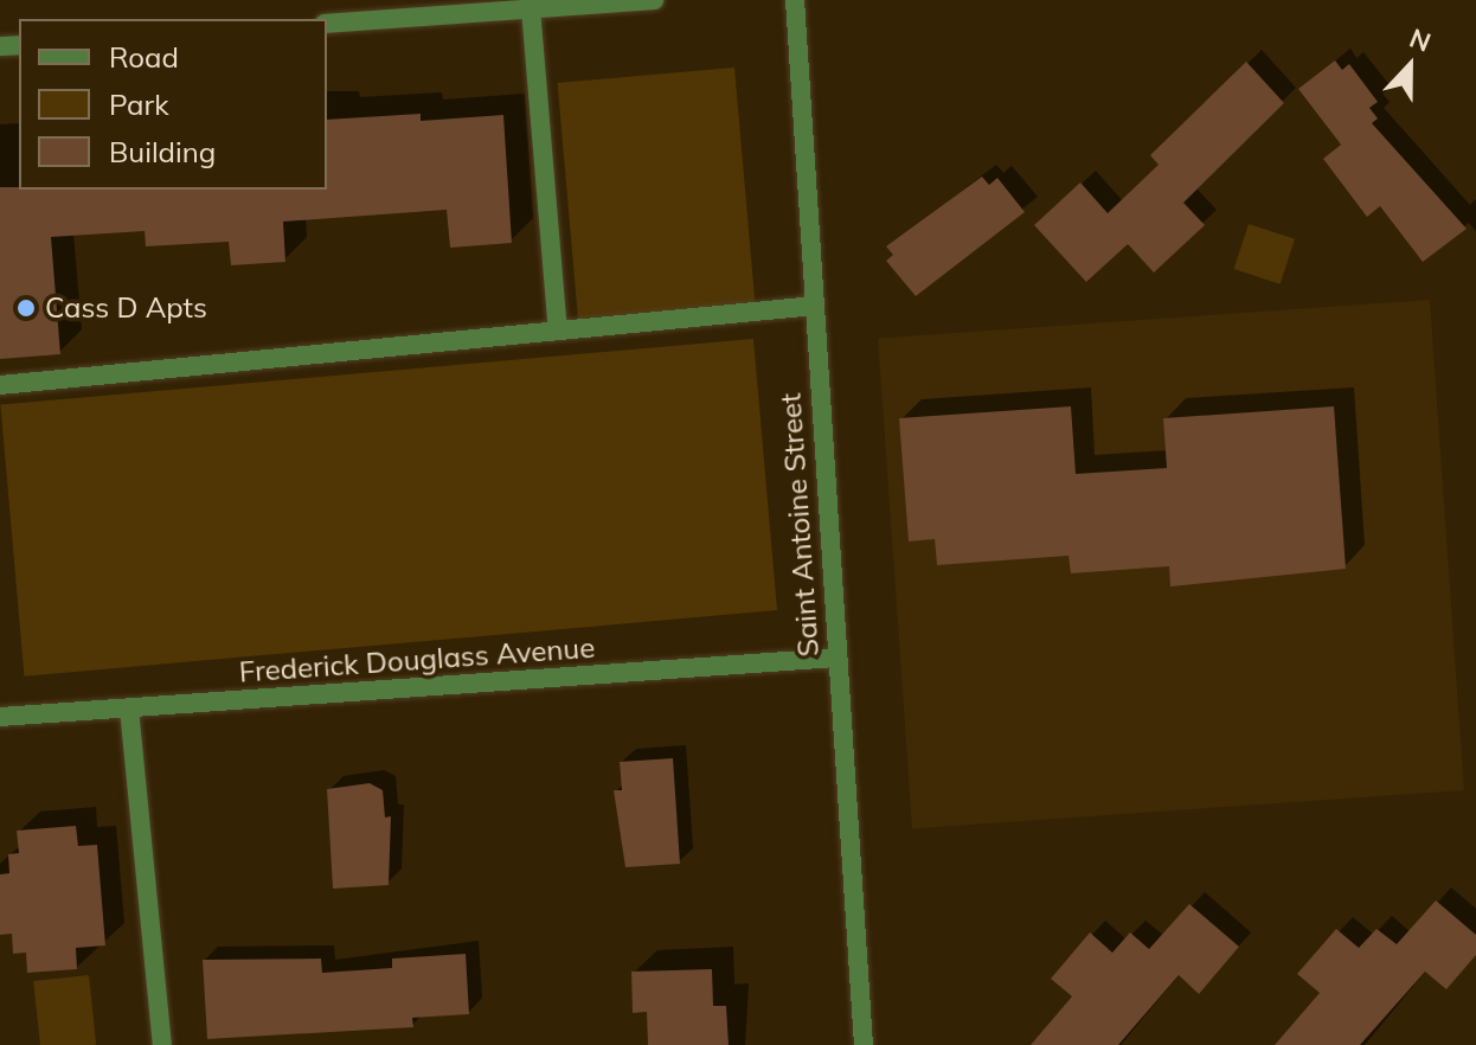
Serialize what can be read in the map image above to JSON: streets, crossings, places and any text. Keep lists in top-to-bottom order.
{
  "streets": {
    "street": ["Saint Antoine Street", "Frederick Douglass Avenue"]
  },
  "crossings": [
    ["Saint Antoine Street", "Frederick Douglass Avenue"]
  ],
  "places": ["Cass D Apts"],
  "legend": ["Road", "Park", "Building"],
  "north": "top"
}
